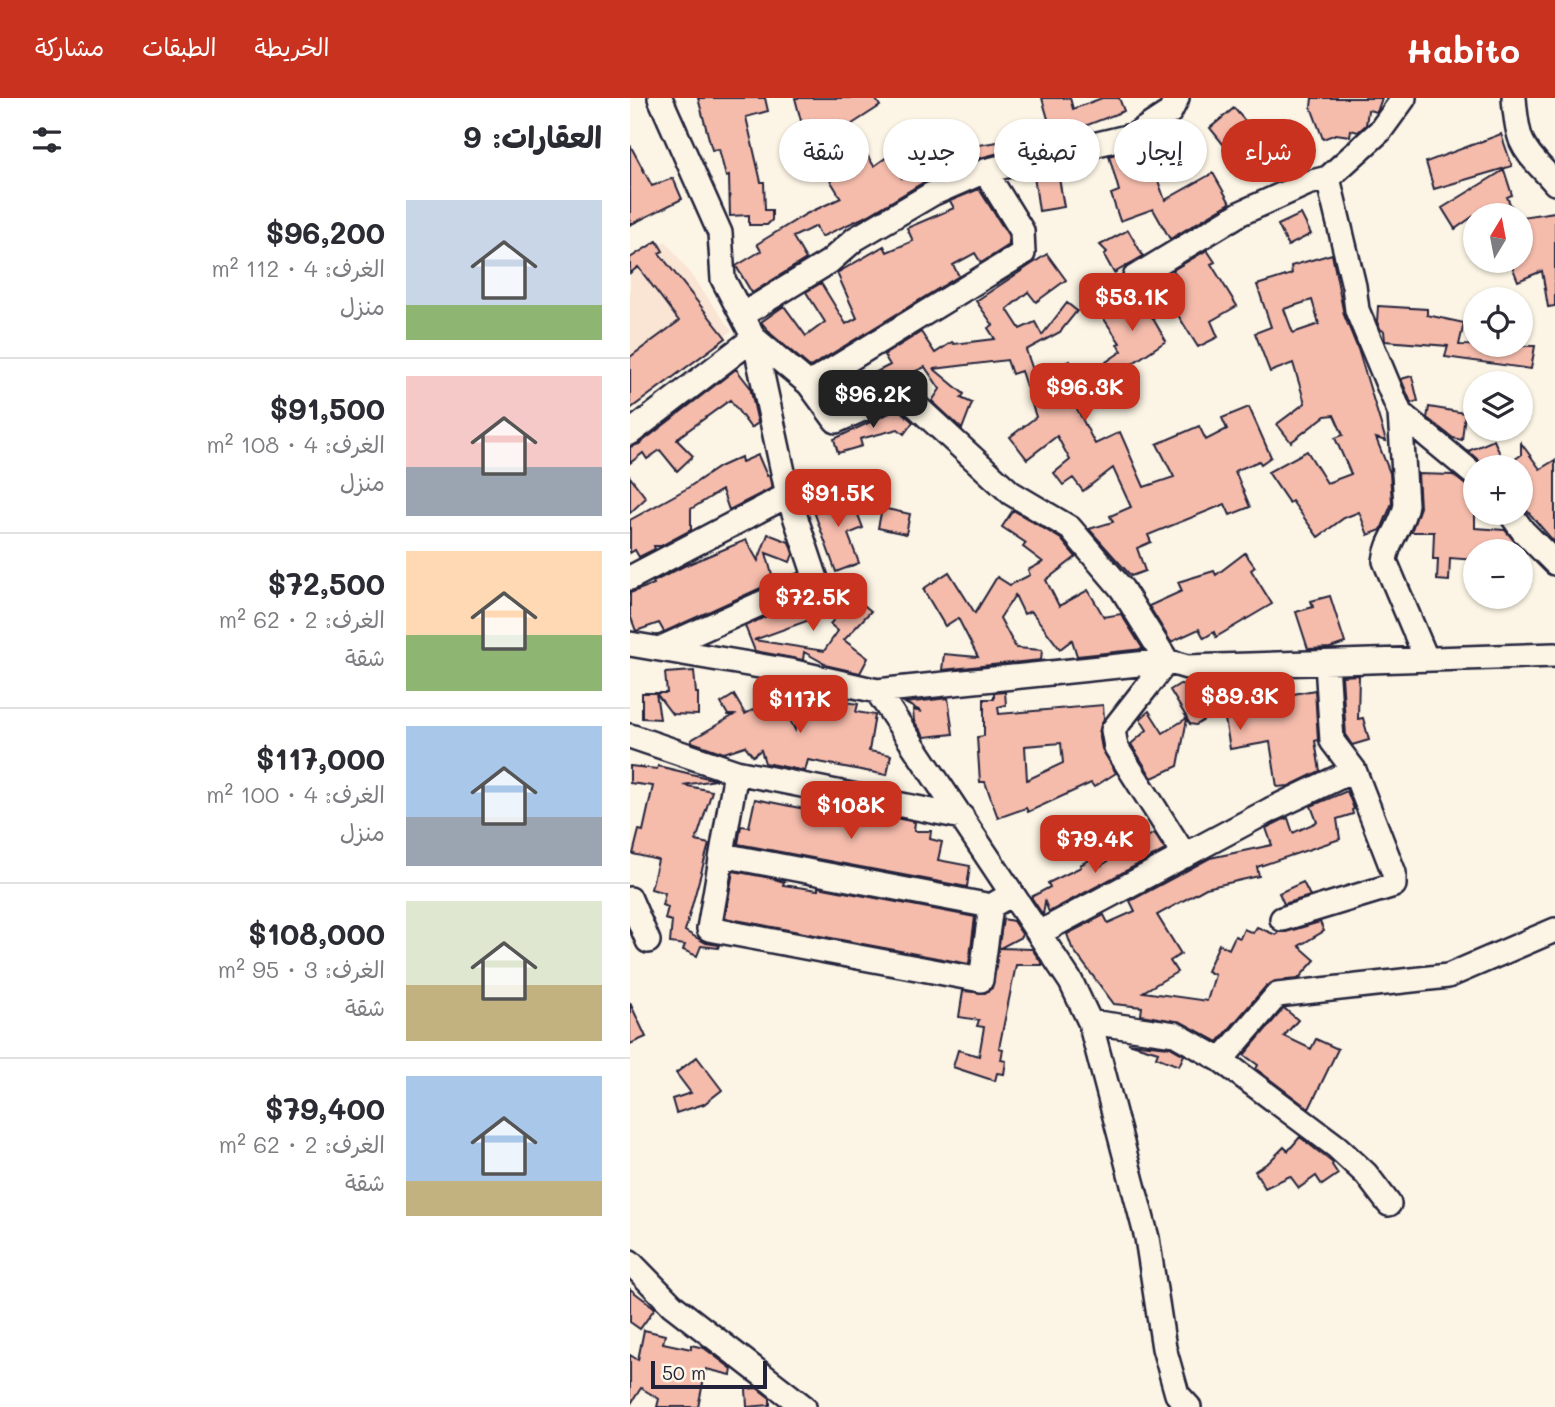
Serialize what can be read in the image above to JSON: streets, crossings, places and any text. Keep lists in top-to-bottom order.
{
  "scale_bar": "50 m",
  "north": "top",
  "page": {
    "header": "Habito",
    "nav": ["الخريطة", "الطبقات", "مشاركة"],
    "heading": "العقارات: 9",
    "chip": [
      "شراء",
      "إيجار",
      "تصفية",
      "جديد",
      "شقة"
    ],
    "list": [
      {
        "name": "$96,200",
        "note": "الغرف: 4 · 112 m² · منزل"
      },
      {
        "name": "$91,500",
        "note": "الغرف: 4 · 108 m² · منزل"
      },
      {
        "name": "$72,500",
        "note": "الغرف: 2 · 62 m² · شقة"
      },
      {
        "name": "$117,000",
        "note": "الغرف: 4 · 100 m² · منزل"
      },
      {
        "name": "$108,000",
        "note": "الغرف: 3 · 95 m² · شقة"
      },
      {
        "name": "$79,400",
        "note": "الغرف: 2 · 62 m² · شقة"
      }
    ],
    "map_buttons": ["+", "−"],
    "price": [
      "$53.1K",
      "$96.3K",
      "$96.2K",
      "$91.5K",
      "$72.5K",
      "$89.3K",
      "$117K",
      "$108K",
      "$79.4K"
    ],
    "scale": "50 m"
  }
}
